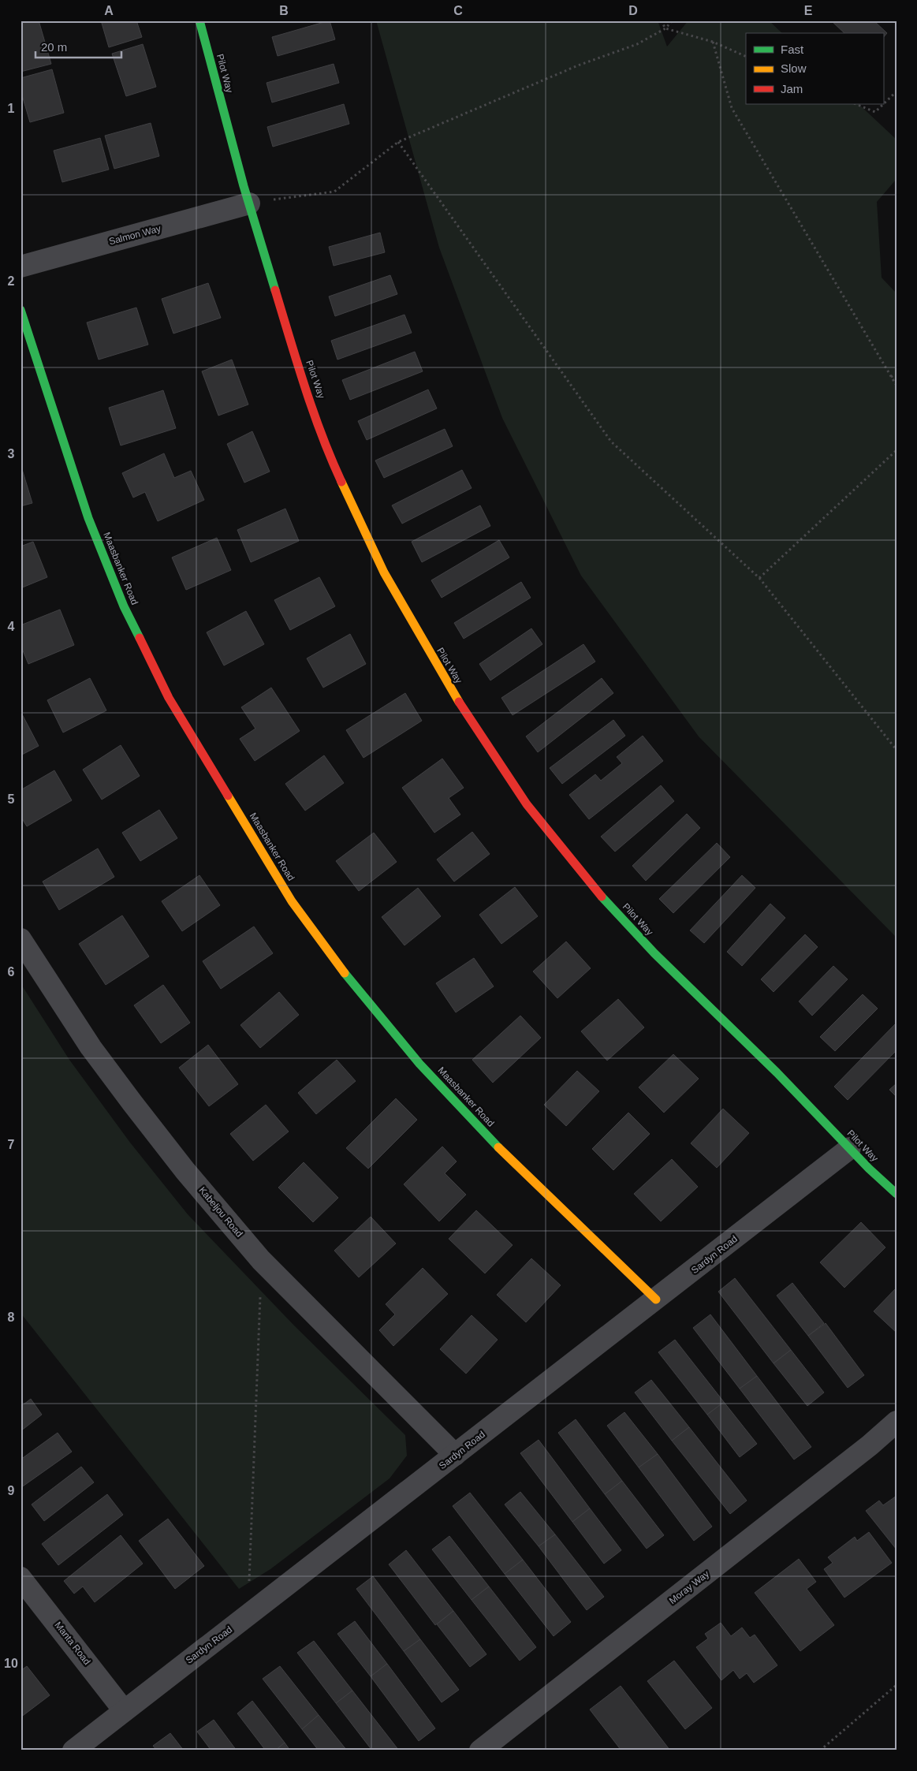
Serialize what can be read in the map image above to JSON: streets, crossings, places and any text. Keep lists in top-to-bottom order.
{
  "streets": {
    "street": [
      "Pilot Way",
      "Salmon Way",
      "Maasbanker Road",
      "Kabeljou Road",
      "Sardyn Road",
      "Moray Way",
      "Manta Road"
    ]
  },
  "crossings": [
    ["Pilot Way", "Salmon Way"],
    ["Pilot Way", "Sardyn Road"],
    ["Maasbanker Road", "Sardyn Road"],
    ["Kabeljou Road", "Sardyn Road"],
    ["Sardyn Road", "Manta Road"]
  ],
  "legend": ["Fast", "Slow", "Jam"],
  "scale_bar": "20 m",
  "grid": {
    "columns": [
      "A",
      "B",
      "C",
      "D",
      "E"
    ],
    "rows": [
      "1",
      "2",
      "3",
      "4",
      "5",
      "6",
      "7",
      "8",
      "9",
      "10"
    ]
  }
}
